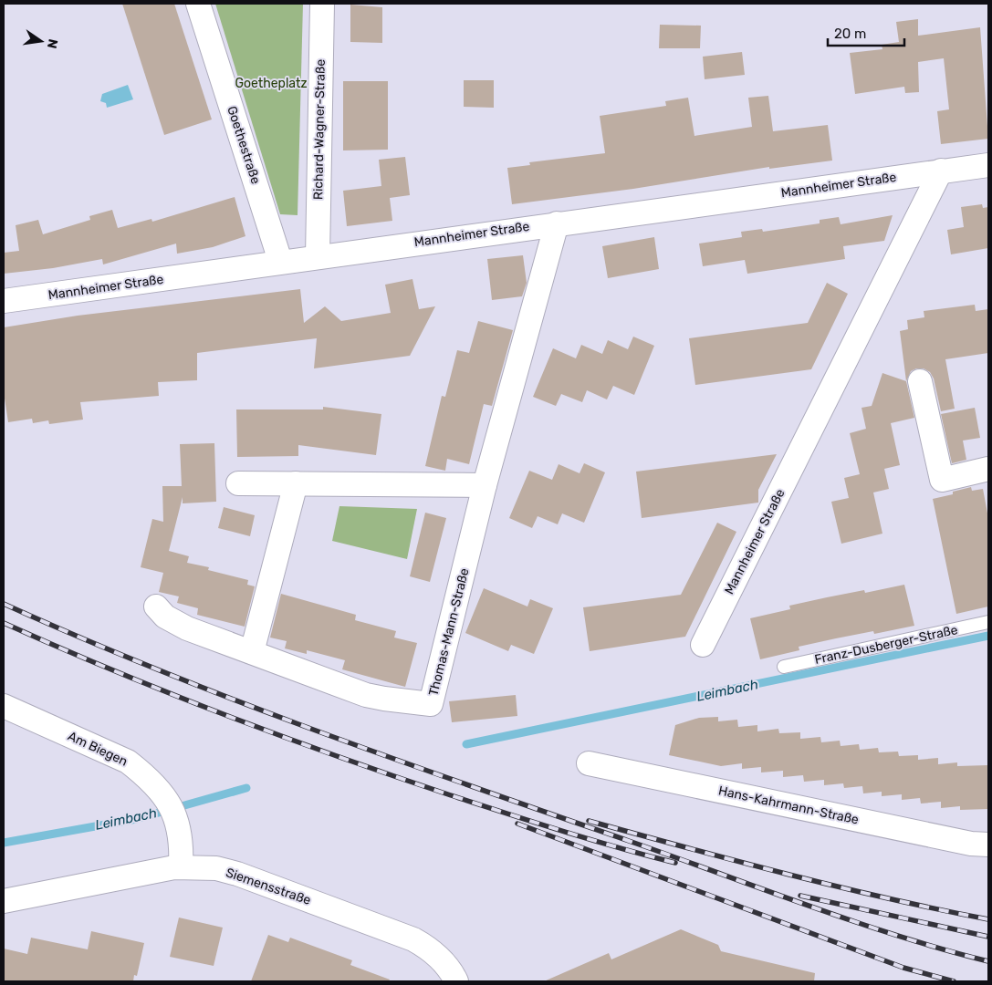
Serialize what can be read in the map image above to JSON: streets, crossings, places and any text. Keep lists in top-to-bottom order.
{
  "streets": {
    "street": [
      "Richard-Wagner-Straße",
      "Goethestraße",
      "Mannheimer Straße",
      "Thomas-Mann-Straße",
      "Am Biegen",
      "Hans-Kahrmann-Straße",
      "Siemensstraße"
    ],
    "lane": ["Franz-Dusberger-Straße"]
  },
  "crossings": [
    ["Richard-Wagner-Straße", "Mannheimer Straße"],
    ["Goethestraße", "Mannheimer Straße"],
    ["Mannheimer Straße", "Thomas-Mann-Straße"],
    ["Am Biegen", "Siemensstraße"]
  ],
  "water": ["Leimbach"],
  "parks": ["Goetheplatz"],
  "scale_bar": "20 m",
  "north": "right"
}
